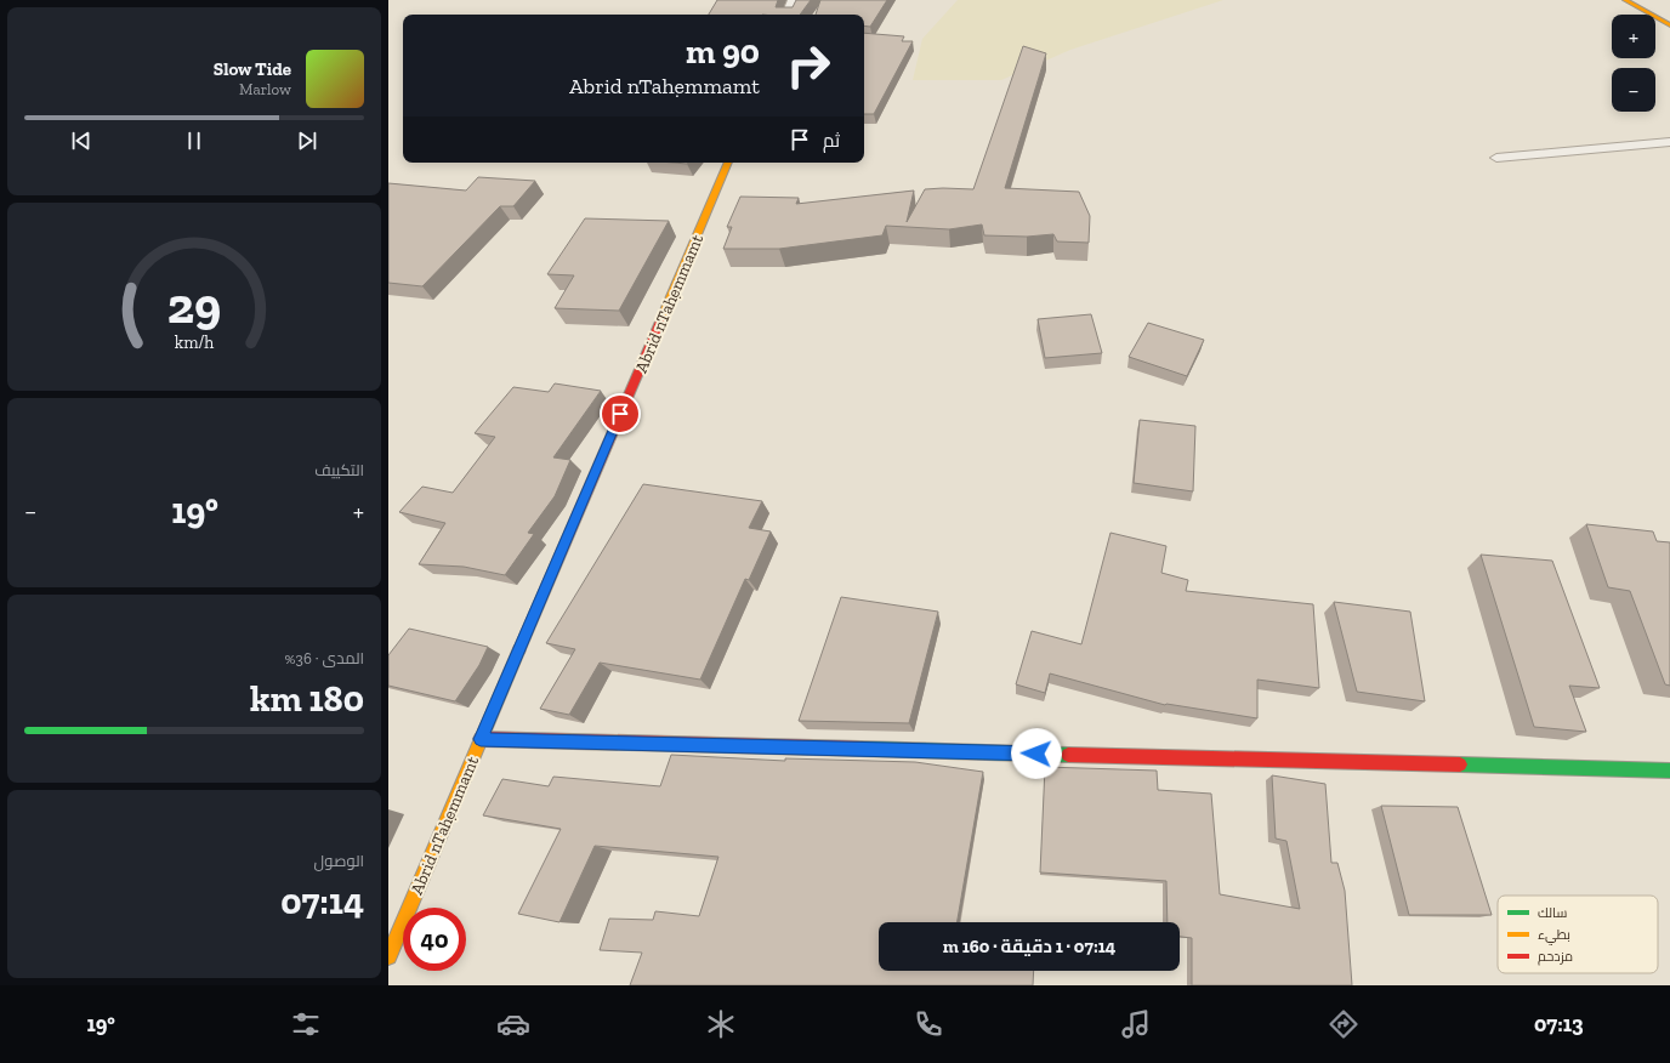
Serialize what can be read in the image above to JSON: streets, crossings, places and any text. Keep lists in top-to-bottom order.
{
  "streets": {
    "street": ["Abrid nTaḥemmamt"]
  },
  "legend": ["سالك", "بطيء", "مزدحم"],
  "page": {
    "map_buttons": ["+", "−"],
    "turn": ["90 m", "Abrid nTaḥemmamt"],
    "song": ["Slow Tide", "Marlow"],
    "then": "ثم",
    "tile": [
      "التكييف",
      ["المدى · 36%", "180 km"],
      ["الوصول", "07:14"]
    ],
    "heat": ["−", "19°", "+"],
    "limit": "40",
    "trip": "07:14 · 1 دقيقة · 160 m",
    "tabs": ["07:13", "19°"],
    "gauge": ["29", "km/h"]
  }
}
